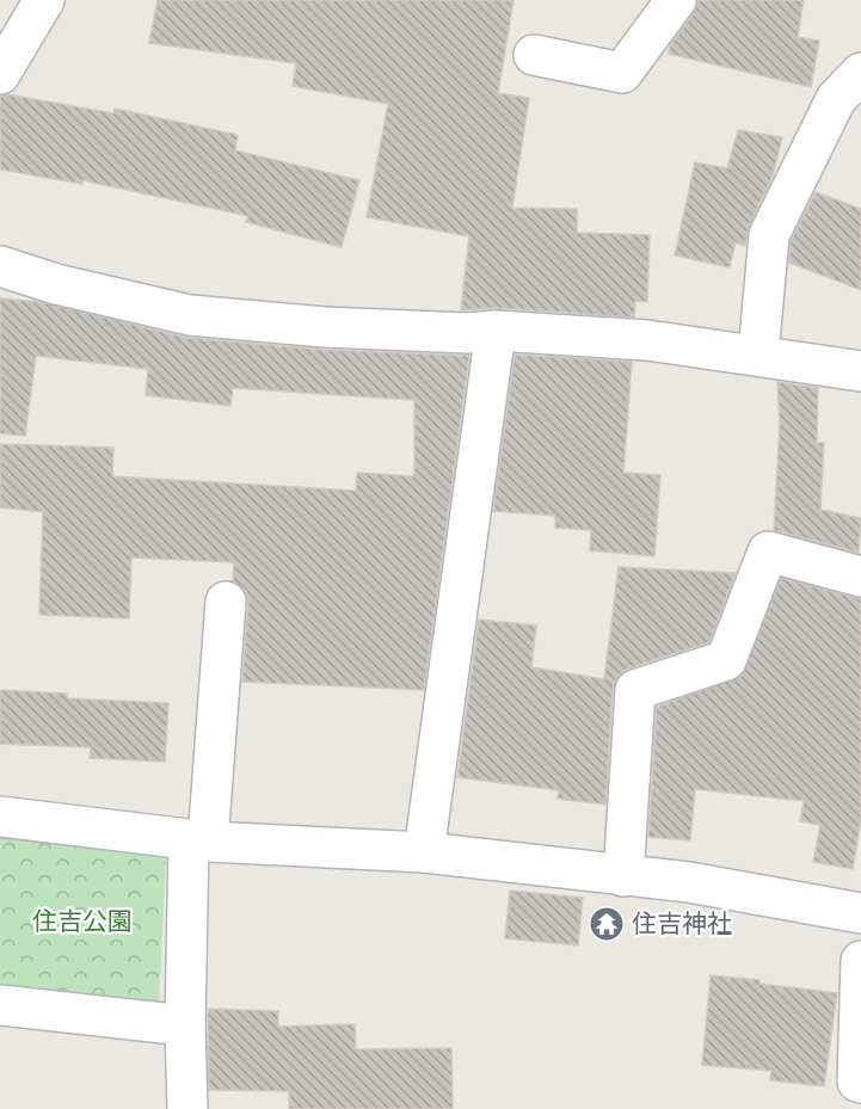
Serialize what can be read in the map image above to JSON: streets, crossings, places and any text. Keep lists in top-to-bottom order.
{
  "parks": ["住吉公園"],
  "places": {
    "temple": ["住吉神社"]
  }
}
